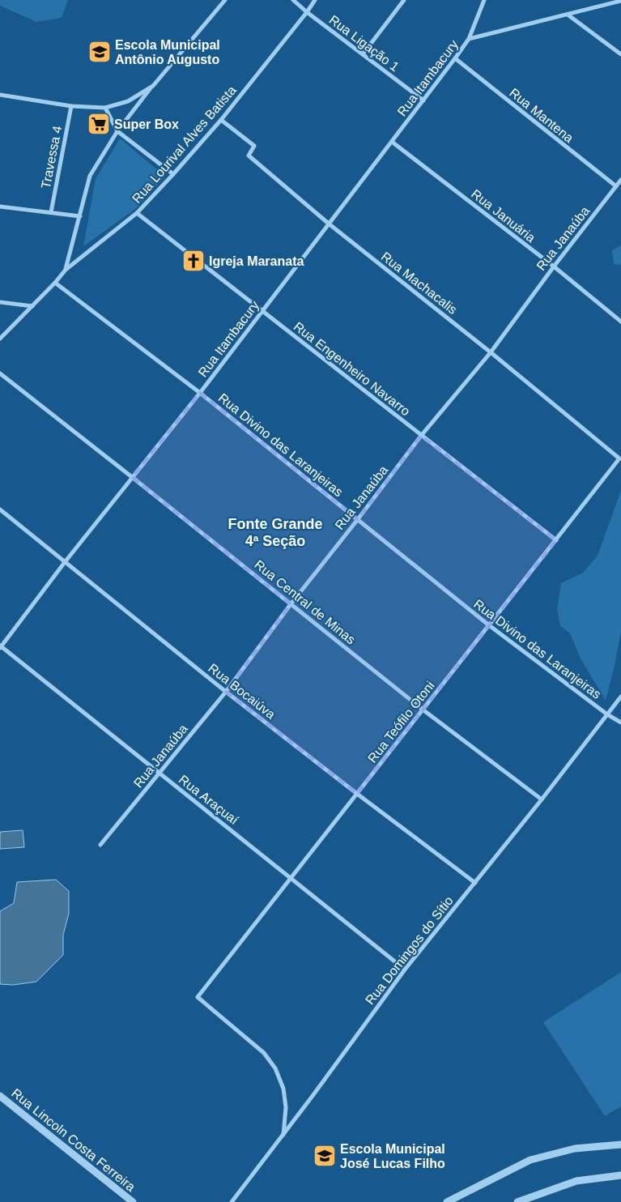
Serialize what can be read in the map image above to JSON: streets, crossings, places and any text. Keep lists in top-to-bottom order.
{
  "streets": {
    "street": [
      "Rua Ligação 1",
      "Rua Itambacury",
      "Rua Mantena",
      "Rua Lourival Alves Batista",
      "Travessa 4",
      "Rua Januária",
      "Rua Janaúba",
      "Rua Machacalis",
      "Rua Engenheiro Navarro",
      "Rua Divino das Laranjeiras",
      "Rua Central de Minas",
      "Rua Bocaiúva",
      "Rua Teófilo Otoni",
      "Rua Araçuaí",
      "Rua Domingos do Sítio",
      "Rua Lincoln Costa Ferreira"
    ]
  },
  "crossings": [
    ["Rua Ligação 1", "Rua Itambacury"],
    ["Rua Ligação 1", "Rua Lourival Alves Batista"],
    ["Rua Itambacury", "Rua Mantena"],
    ["Rua Itambacury", "Rua Januária"],
    ["Rua Itambacury", "Rua Machacalis"],
    ["Rua Itambacury", "Rua Engenheiro Navarro"],
    ["Rua Itambacury", "Rua Divino das Laranjeiras"],
    ["Rua Itambacury", "Rua Central de Minas"],
    ["Rua Itambacury", "Rua Bocaiúva"],
    ["Rua Itambacury", "Rua Araçuaí"],
    ["Rua Mantena", "Rua Janaúba"],
    ["Rua Lourival Alves Batista", "Rua Machacalis"],
    ["Rua Lourival Alves Batista", "Rua Engenheiro Navarro"],
    ["Rua Lourival Alves Batista", "Rua Divino das Laranjeiras"],
    ["Rua Januária", "Rua Janaúba"],
    ["Rua Janaúba", "Rua Machacalis"],
    ["Rua Janaúba", "Rua Engenheiro Navarro"],
    ["Rua Janaúba", "Rua Divino das Laranjeiras"],
    ["Rua Janaúba", "Rua Central de Minas"],
    ["Rua Janaúba", "Rua Bocaiúva"],
    ["Rua Janaúba", "Rua Araçuaí"],
    ["Rua Machacalis", "Rua Teófilo Otoni"],
    ["Rua Engenheiro Navarro", "Rua Teófilo Otoni"],
    ["Rua Divino das Laranjeiras", "Rua Teófilo Otoni"],
    ["Rua Divino das Laranjeiras", "Rua Domingos do Sítio"],
    ["Rua Central de Minas", "Rua Teófilo Otoni"],
    ["Rua Central de Minas", "Rua Domingos do Sítio"],
    ["Rua Bocaiúva", "Rua Teófilo Otoni"],
    ["Rua Bocaiúva", "Rua Domingos do Sítio"],
    ["Rua Teófilo Otoni", "Rua Araçuaí"],
    ["Rua Teófilo Otoni", "Rua Domingos do Sítio"],
    ["Rua Araçuaí", "Rua Domingos do Sítio"]
  ],
  "districts": ["Fonte Grande 4ª Seção"],
  "places": {
    "school or university": ["Escola Municipal Antônio Augusto", "Escola Municipal José Lucas Filho"],
    "supermarket": ["Super Box"],
    "church": ["Igreja Maranata"]
  }
}
